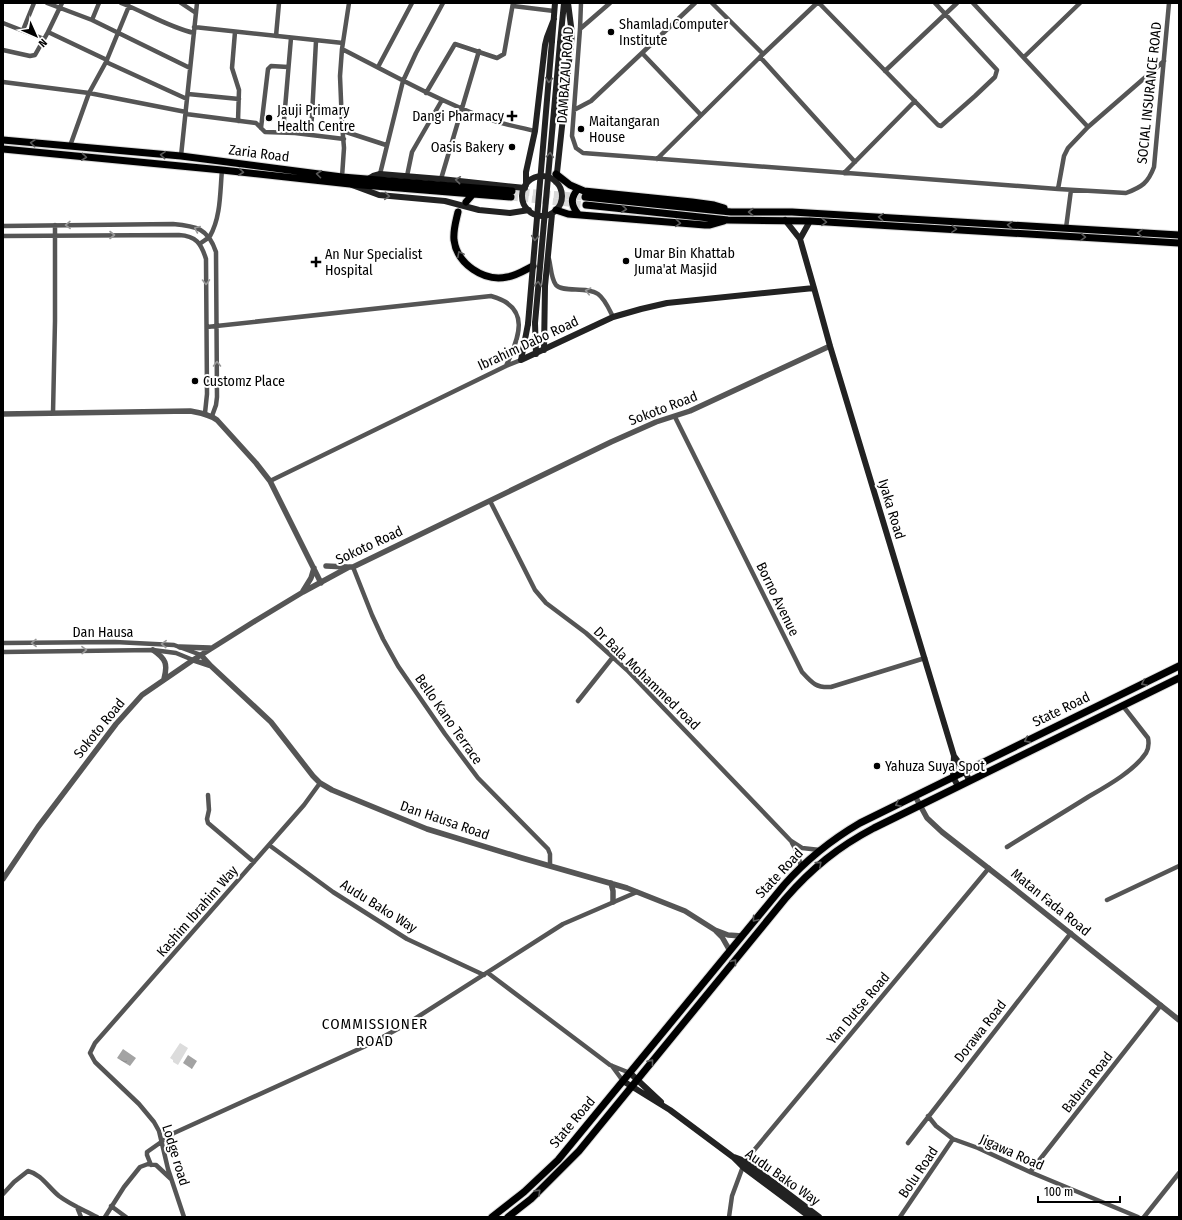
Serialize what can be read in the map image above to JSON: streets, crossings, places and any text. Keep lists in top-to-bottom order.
{
  "streets": {
    "main road": [
      "Zaria Road",
      "Ibrahim Dabo Road",
      "Iyaka Road",
      "State Road",
      "Audu Bako Way"
    ],
    "street": [
      "DAMBAZAU ROAD",
      "SOCIAL INSURANCE ROAD",
      "Sokoto Road",
      "Borno Avenue",
      "Dan Hausa",
      "Dr Bala Mohammed road",
      "Bello Kano Terrace",
      "Dan Hausa Road",
      "Matan Fada Road",
      "Kashim Ibrahim Way",
      "Yan Dutse Road",
      "Dorawa Road",
      "Babura Road",
      "Jigawa Road",
      "Lodge road",
      "Bolu Road"
    ]
  },
  "crossings": [
    ["Ibrahim Dabo Road", "Iyaka Road"],
    ["Sokoto Road", "Iyaka Road"],
    ["Sokoto Road", "Borno Avenue"],
    ["Sokoto Road", "Dan Hausa"],
    ["Sokoto Road", "Dr Bala Mohammed road"],
    ["Sokoto Road", "Bello Kano Terrace"],
    ["Sokoto Road", "Dan Hausa Road"],
    ["Iyaka Road", "Borno Avenue"],
    ["Iyaka Road", "State Road"],
    ["Dan Hausa", "Dan Hausa Road"],
    ["State Road", "Dan Hausa Road"],
    ["State Road", "Matan Fada Road"],
    ["State Road", "Audu Bako Way"],
    ["Bello Kano Terrace", "Dan Hausa Road"],
    ["Dan Hausa Road", "Kashim Ibrahim Way"],
    ["Matan Fada Road", "Yan Dutse Road"],
    ["Matan Fada Road", "Dorawa Road"],
    ["Matan Fada Road", "Babura Road"],
    ["Audu Bako Way", "Kashim Ibrahim Way"],
    ["Audu Bako Way", "Yan Dutse Road"],
    ["Kashim Ibrahim Way", "Lodge road"],
    ["Dorawa Road", "Jigawa Road"],
    ["Babura Road", "Jigawa Road"],
    ["Jigawa Road", "Bolu Road"]
  ],
  "districts": ["COMMISSIONER ROAD"],
  "places": {
    "other": [
      "Shamlad Computer Institute",
      "Jauji Primary Health Centre",
      "Maitangaran House",
      "Oasis Bakery",
      "Umar Bin Khattab Juma'at Masjid",
      "Customz Place",
      "Yahuza Suya Spot"
    ],
    "health": ["Dangi Pharmacy", "An Nur Specialist Hospital"]
  },
  "scale_bar": "100 m",
  "north": "bottom right"
}
